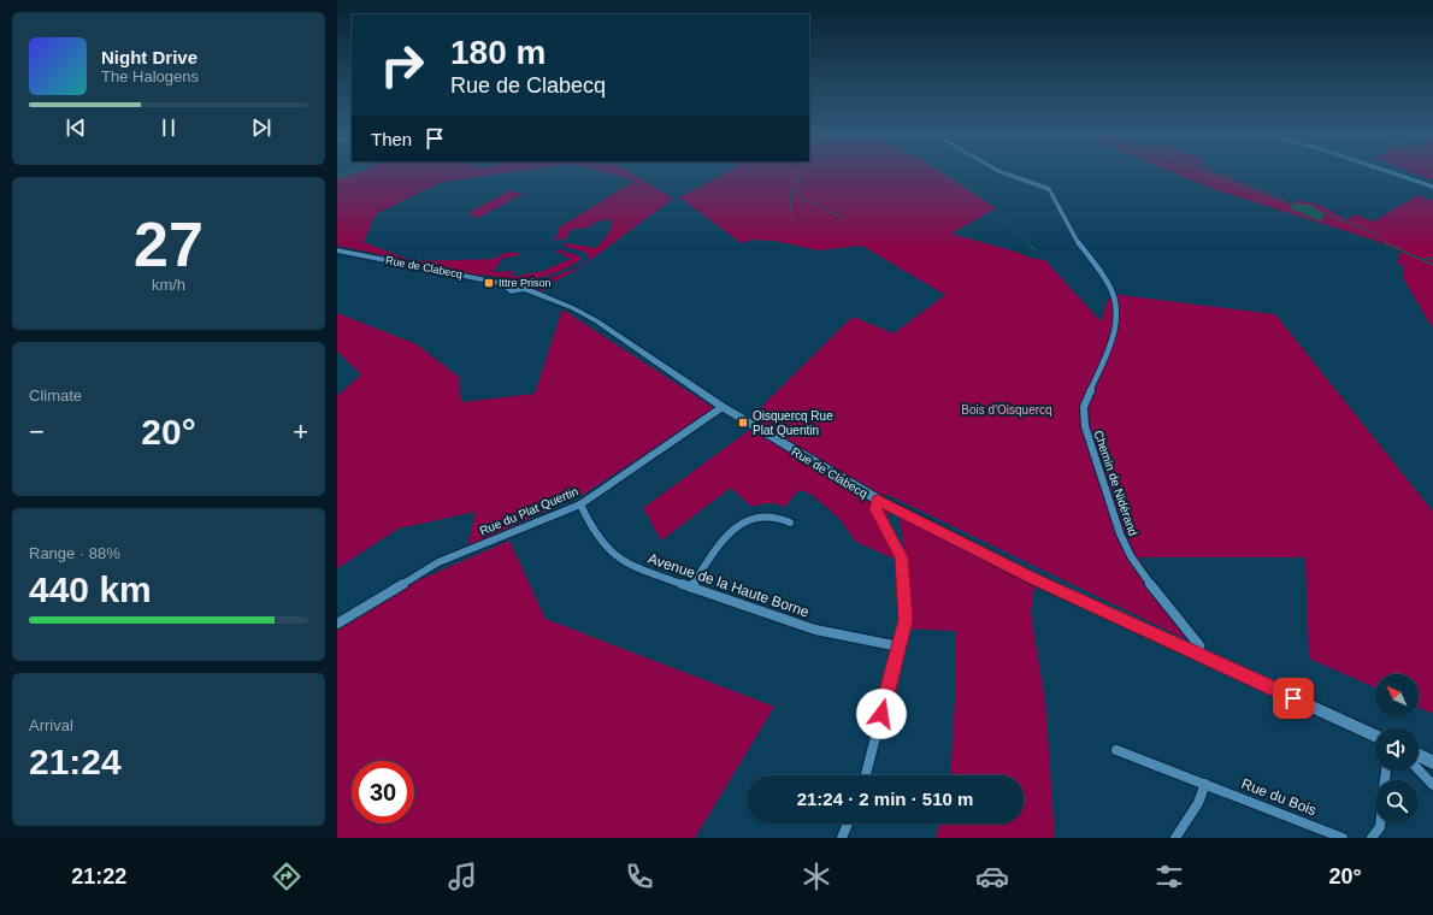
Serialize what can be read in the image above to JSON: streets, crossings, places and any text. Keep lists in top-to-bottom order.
{
  "streets": {
    "street": [
      "Rue de Clabecq",
      "Chemin de Nidérand",
      "Rue du Plat Quertin",
      "Avenue de la Haute Borne",
      "Rue du Bois"
    ]
  },
  "crossings": [
    ["Rue de Clabecq", "Chemin de Nidérand"],
    ["Rue de Clabecq", "Rue du Plat Quertin"],
    ["Rue du Plat Quertin", "Avenue de la Haute Borne"]
  ],
  "parks": ["Bois d'Oisquercq"],
  "places": {
    "transit": ["Ittre Prison", "Oisquercq Rue Plat Quentin"]
  },
  "north": "top left",
  "page": {
    "turn": ["180 m", "Rue de Clabecq"],
    "song": ["Night Drive", "The Halogens"],
    "then": "Then",
    "tile": [
      ["27", "km/h"],
      "Climate",
      ["Range · 88%", "440 km"],
      ["Arrival", "21:24"]
    ],
    "heat": ["−", "20°", "+"],
    "limit": "30",
    "trip": "21:24 · 2 min · 510 m",
    "tabs": ["21:22", "20°"]
  }
}
